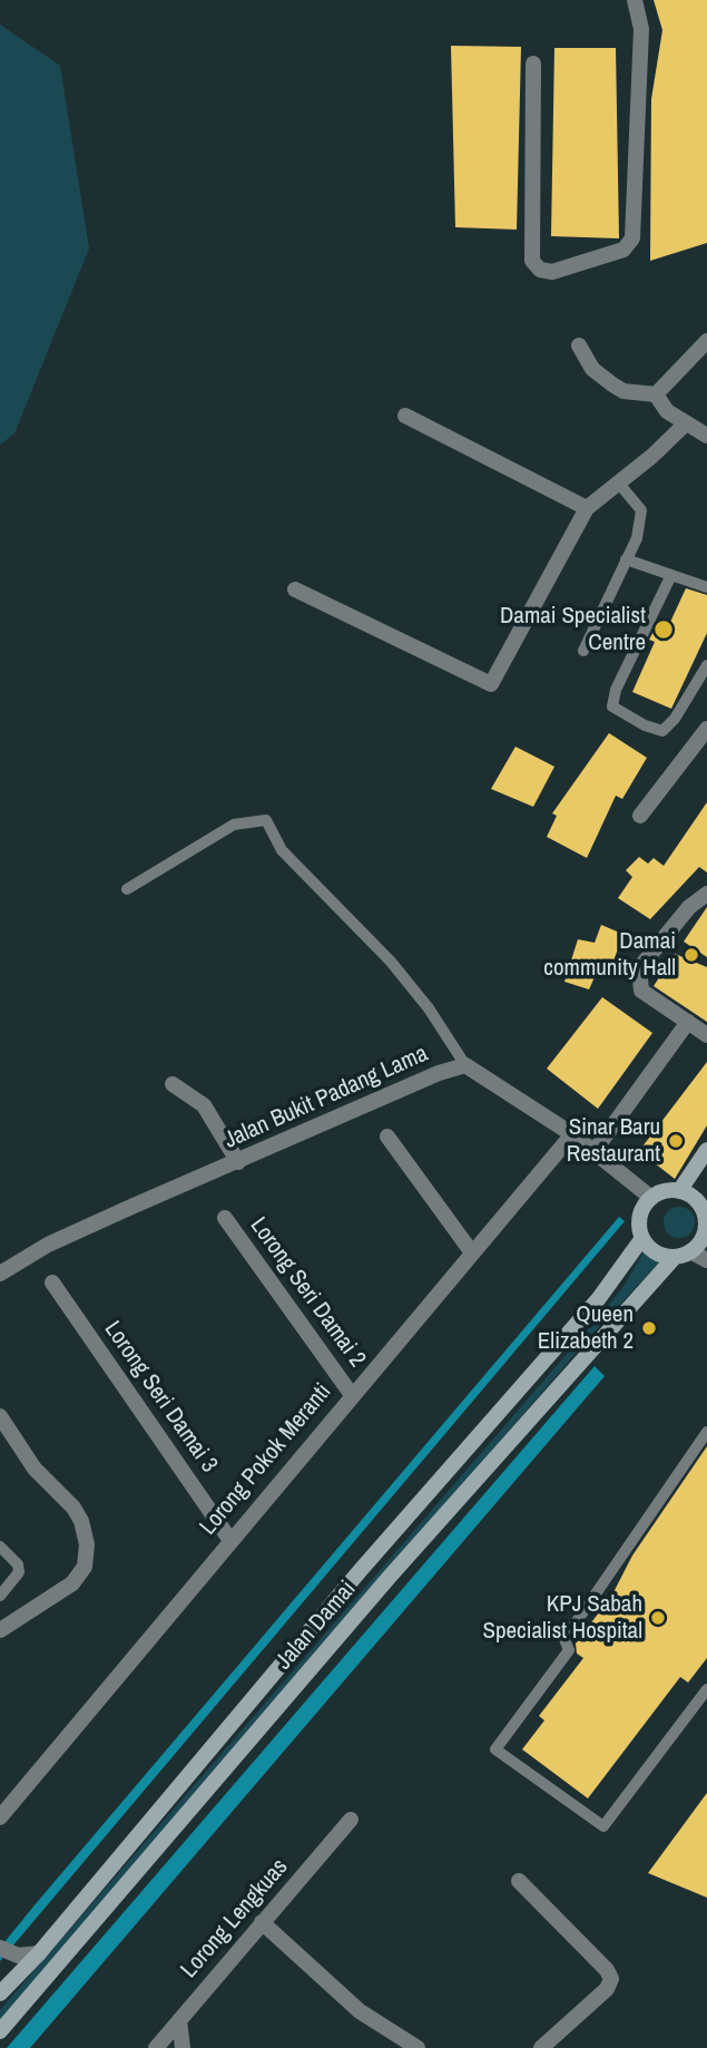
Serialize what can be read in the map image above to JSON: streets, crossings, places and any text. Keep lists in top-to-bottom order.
{
  "streets": {
    "main road": ["Jalan Damai"],
    "street": [
      "Jalan Bukit Padang Lama",
      "Lorong Seri Damai 2",
      "Lorong Seri Damai 3",
      "Lorong Pokok Meranti",
      "Lorong Lengkuas"
    ]
  },
  "crossings": [
    ["Jalan Bukit Padang Lama", "Lorong Pokok Meranti"],
    ["Jalan Bukit Padang Lama", "Jalan Damai"],
    ["Lorong Seri Damai 2", "Lorong Pokok Meranti"],
    ["Lorong Seri Damai 3", "Lorong Pokok Meranti"]
  ],
  "places": [
    "Damai Specialist Centre",
    "Damai community Hall",
    "Sinar Baru Restaurant",
    "Queen Elizabeth 2",
    "KPJ Sabah Specialist Hospital"
  ]
}
